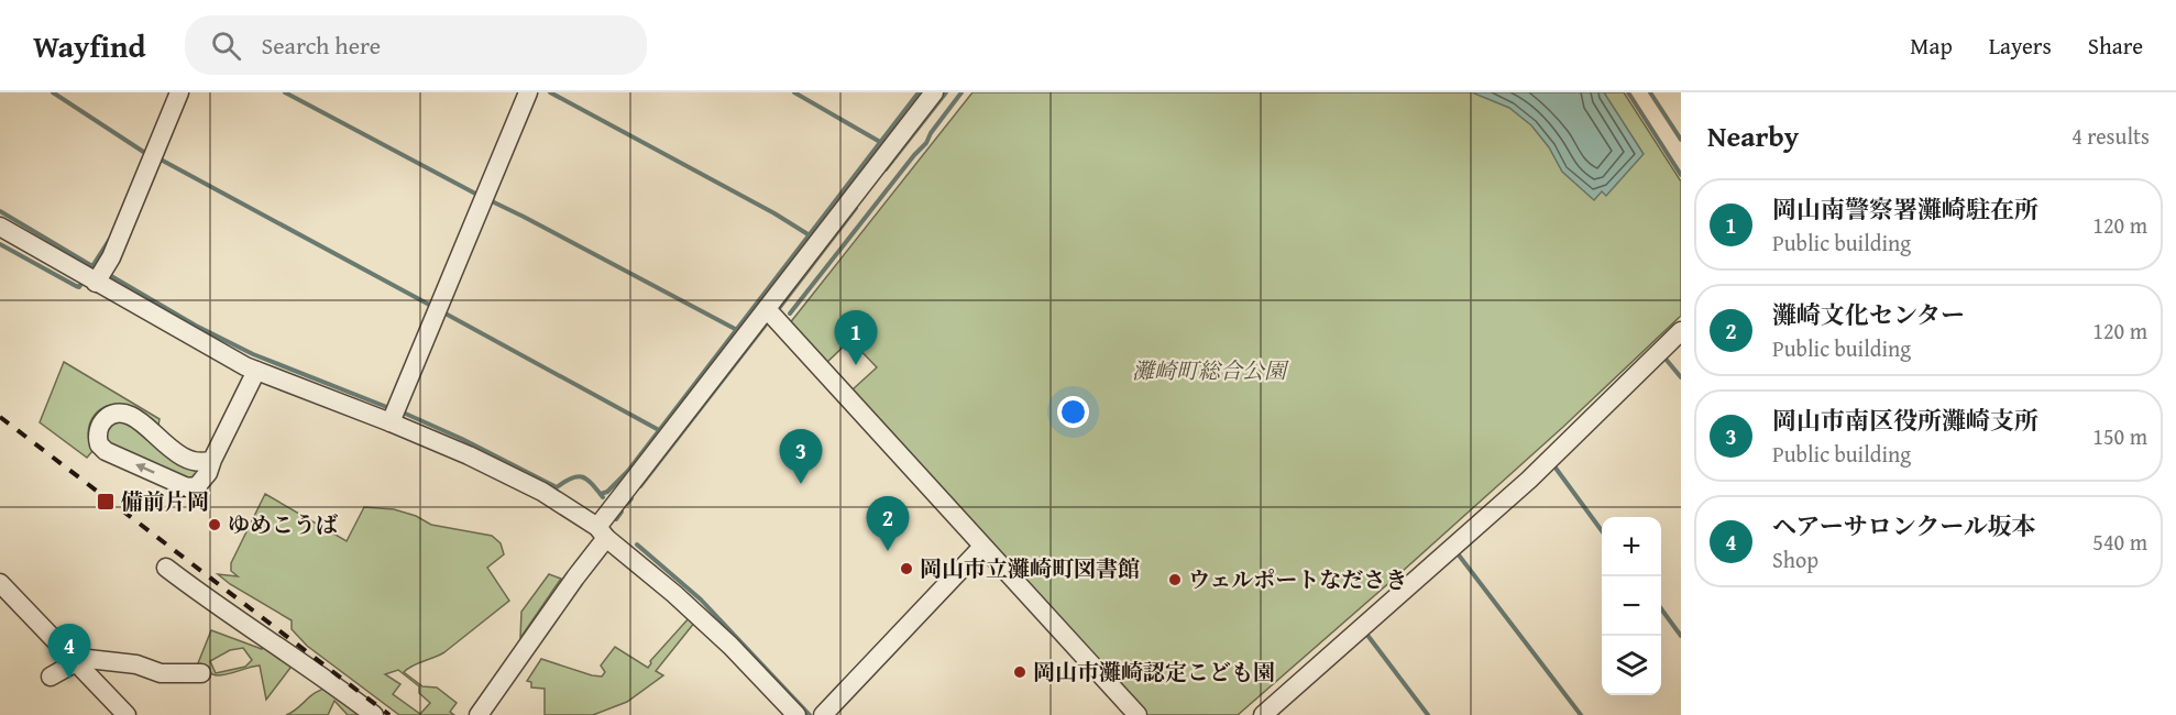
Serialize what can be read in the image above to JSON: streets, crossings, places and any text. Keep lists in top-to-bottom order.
{
  "parks": ["灘崎町総合公園"],
  "places": {
    "transit": ["備前片岡"],
    "other": [
      "ゆめこうば",
      "岡山市立灘崎町図書館",
      "ウェルポートなださき",
      "岡山市灘崎認定こども園"
    ]
  },
  "page": {
    "header": "Wayfind",
    "search": "Search here",
    "nav": ["Map", "Layers", "Share"],
    "heading": ["Nearby", "4 results"],
    "list": [
      {
        "mark": "1",
        "name": "岡山南警察署灘崎駐在所",
        "note": "Public building",
        "value": "120 m"
      },
      {
        "mark": "2",
        "name": "灘崎文化センター",
        "note": "Public building",
        "value": "120 m"
      },
      {
        "mark": "3",
        "name": "岡山市南区役所灘崎支所",
        "note": "Public building",
        "value": "150 m"
      },
      {
        "mark": "4",
        "name": "ヘアーサロンクール坂本",
        "note": "Shop",
        "value": "540 m"
      }
    ],
    "pins": [
      "1",
      "3",
      "2",
      "4"
    ],
    "map_buttons": ["+", "−"]
  }
}
